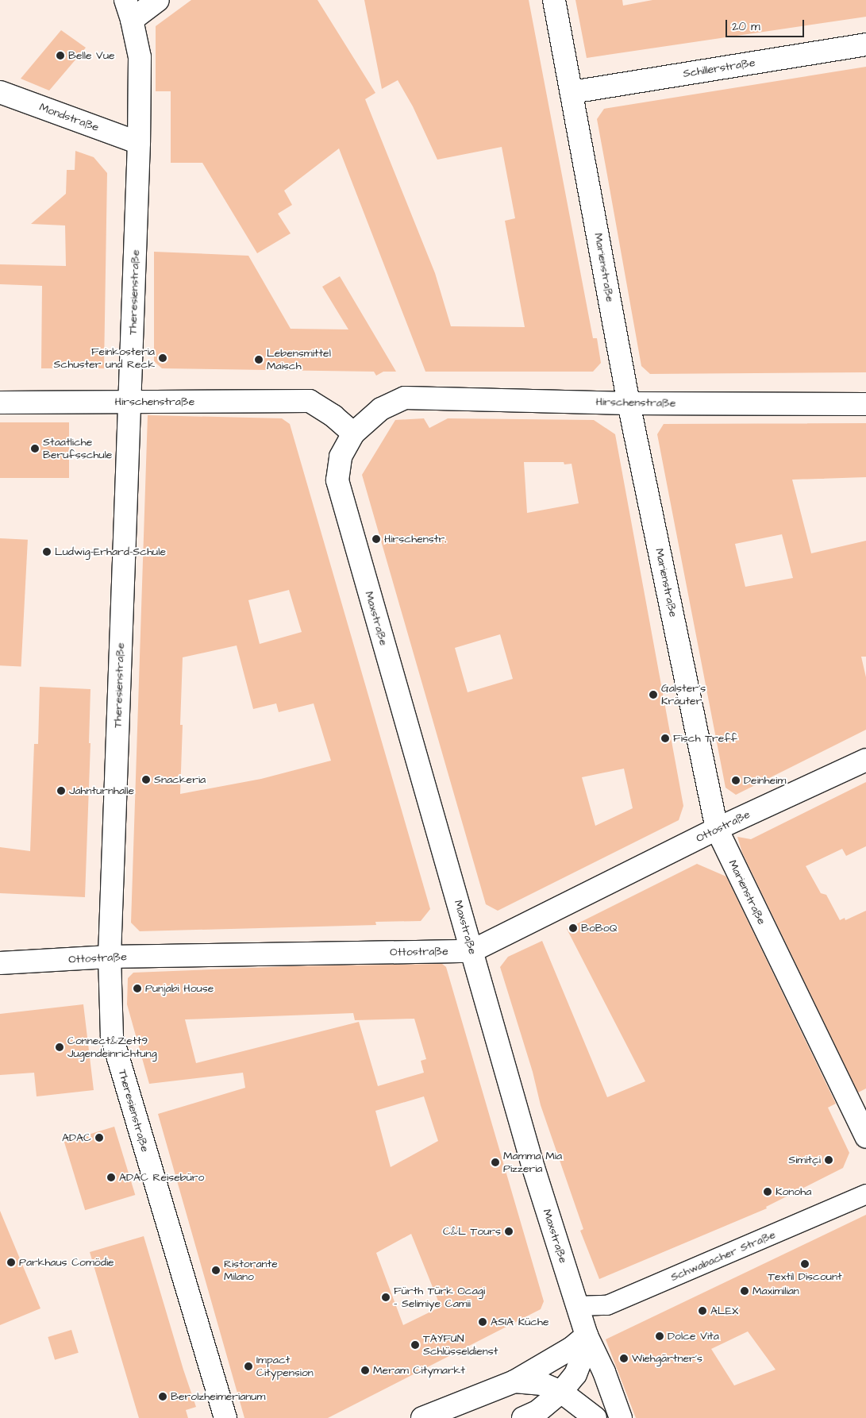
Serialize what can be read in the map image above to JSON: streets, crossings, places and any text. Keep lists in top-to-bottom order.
{
  "streets": {
    "street": [
      "Schillerstraße",
      "Mondstraße",
      "Marienstraße",
      "Theresienstraße",
      "Hirschenstraße",
      "Maxstraße",
      "Ottostraße",
      "Schwabacher Straße"
    ]
  },
  "crossings": [
    ["Schillerstraße", "Marienstraße"],
    ["Mondstraße", "Theresienstraße"],
    ["Marienstraße", "Hirschenstraße"],
    ["Marienstraße", "Ottostraße"],
    ["Theresienstraße", "Hirschenstraße"],
    ["Theresienstraße", "Ottostraße"],
    ["Hirschenstraße", "Maxstraße"],
    ["Maxstraße", "Ottostraße"],
    ["Maxstraße", "Schwabacher Straße"]
  ],
  "places": [
    "Belle Vue",
    "Feinkosteria Schuster und Reck",
    "Lebensmittel Maisch",
    "Staatliche Berufsschule",
    "Hirschenstr.",
    "Ludwig-Erhard-Schule",
    "Galster's Kräuter",
    "Fisch Treff",
    "Snackeria",
    "Deinheim",
    "Jahnturnhalle",
    "BoBoQ",
    "Punjabi House",
    "Connect&Zett9 Jugendeinrichtung",
    "ADAC",
    "Simitçi",
    "Mamma Mia Pizzeria",
    "ADAC Reisebüro",
    "Konoha",
    "C&L Tours",
    "Parkhaus Comödie",
    "Textil Discount",
    "Ristorante Milano",
    "Maximilian",
    "Fürth Türk Ocagi - Selimiye Camii",
    "ALEX",
    "ASIA Küche",
    "Dolce Vita",
    "TAYFUN Schlüsseldienst",
    "Wiehgärtner's",
    "Impact Citypension",
    "Meram Citymarkt",
    "Berolzheimerianum"
  ],
  "scale_bar": "20 m"
}
